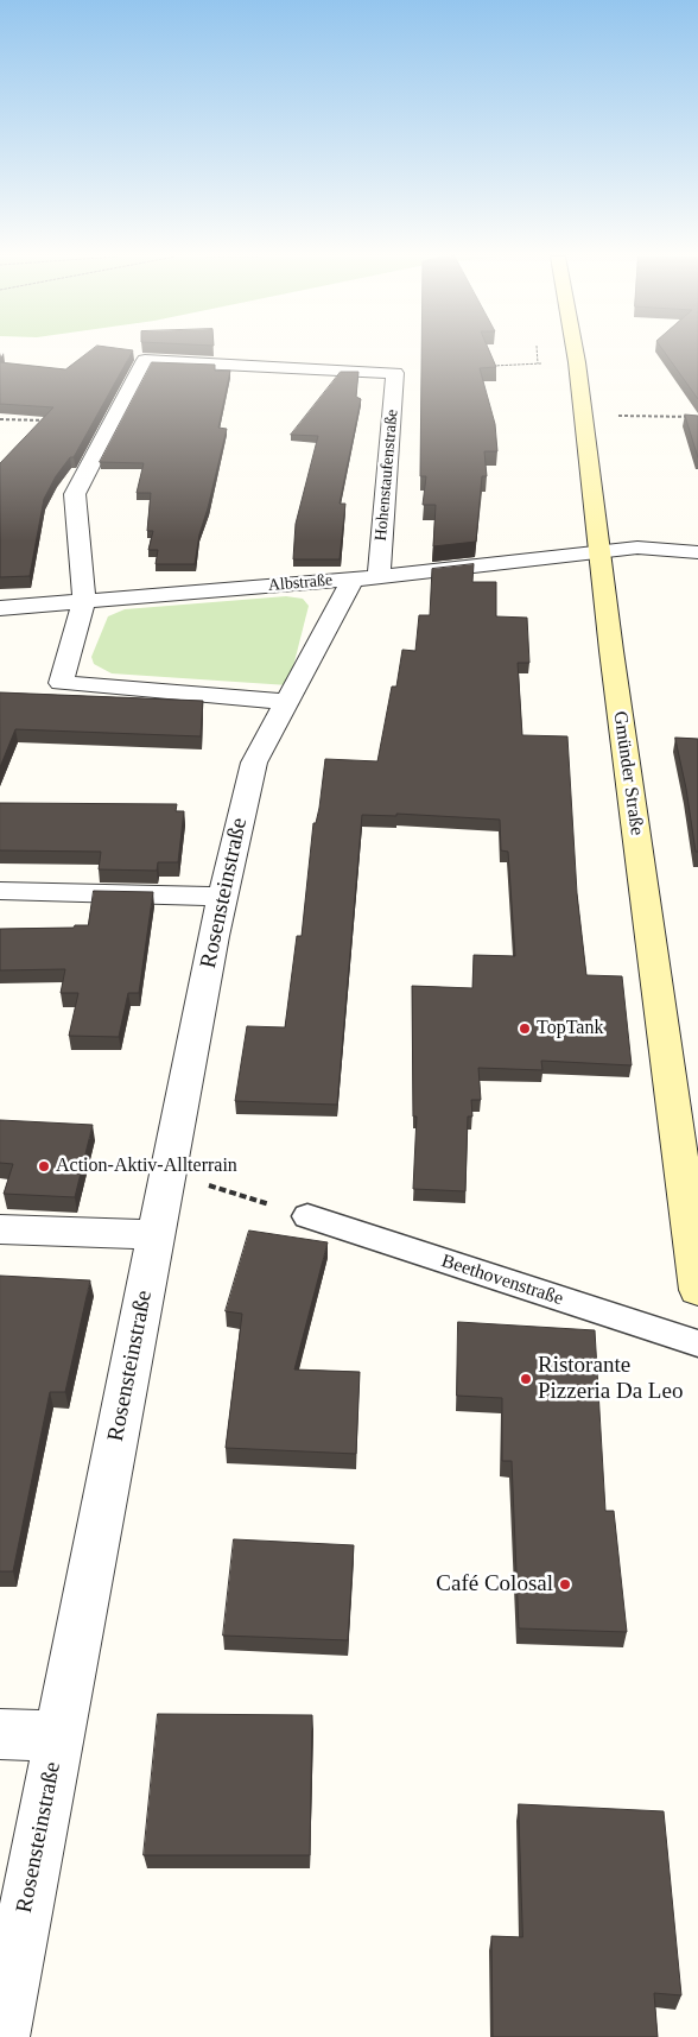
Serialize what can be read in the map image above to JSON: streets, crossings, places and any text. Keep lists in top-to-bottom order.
{
  "streets": {
    "street": [
      "Hohenstaufenstraße",
      "Albstraße",
      "Gmünder Straße",
      "Rosensteinstraße"
    ],
    "lane": ["Beethovenstraße"]
  },
  "crossings": [
    ["Hohenstaufenstraße", "Albstraße"],
    ["Hohenstaufenstraße", "Rosensteinstraße"],
    ["Albstraße", "Gmünder Straße"],
    ["Albstraße", "Rosensteinstraße"]
  ],
  "places": [
    "TopTank",
    "Action-Aktiv-Allterrain",
    "Ristorante Pizzeria Da Leo",
    "Café Colosal"
  ]
}
